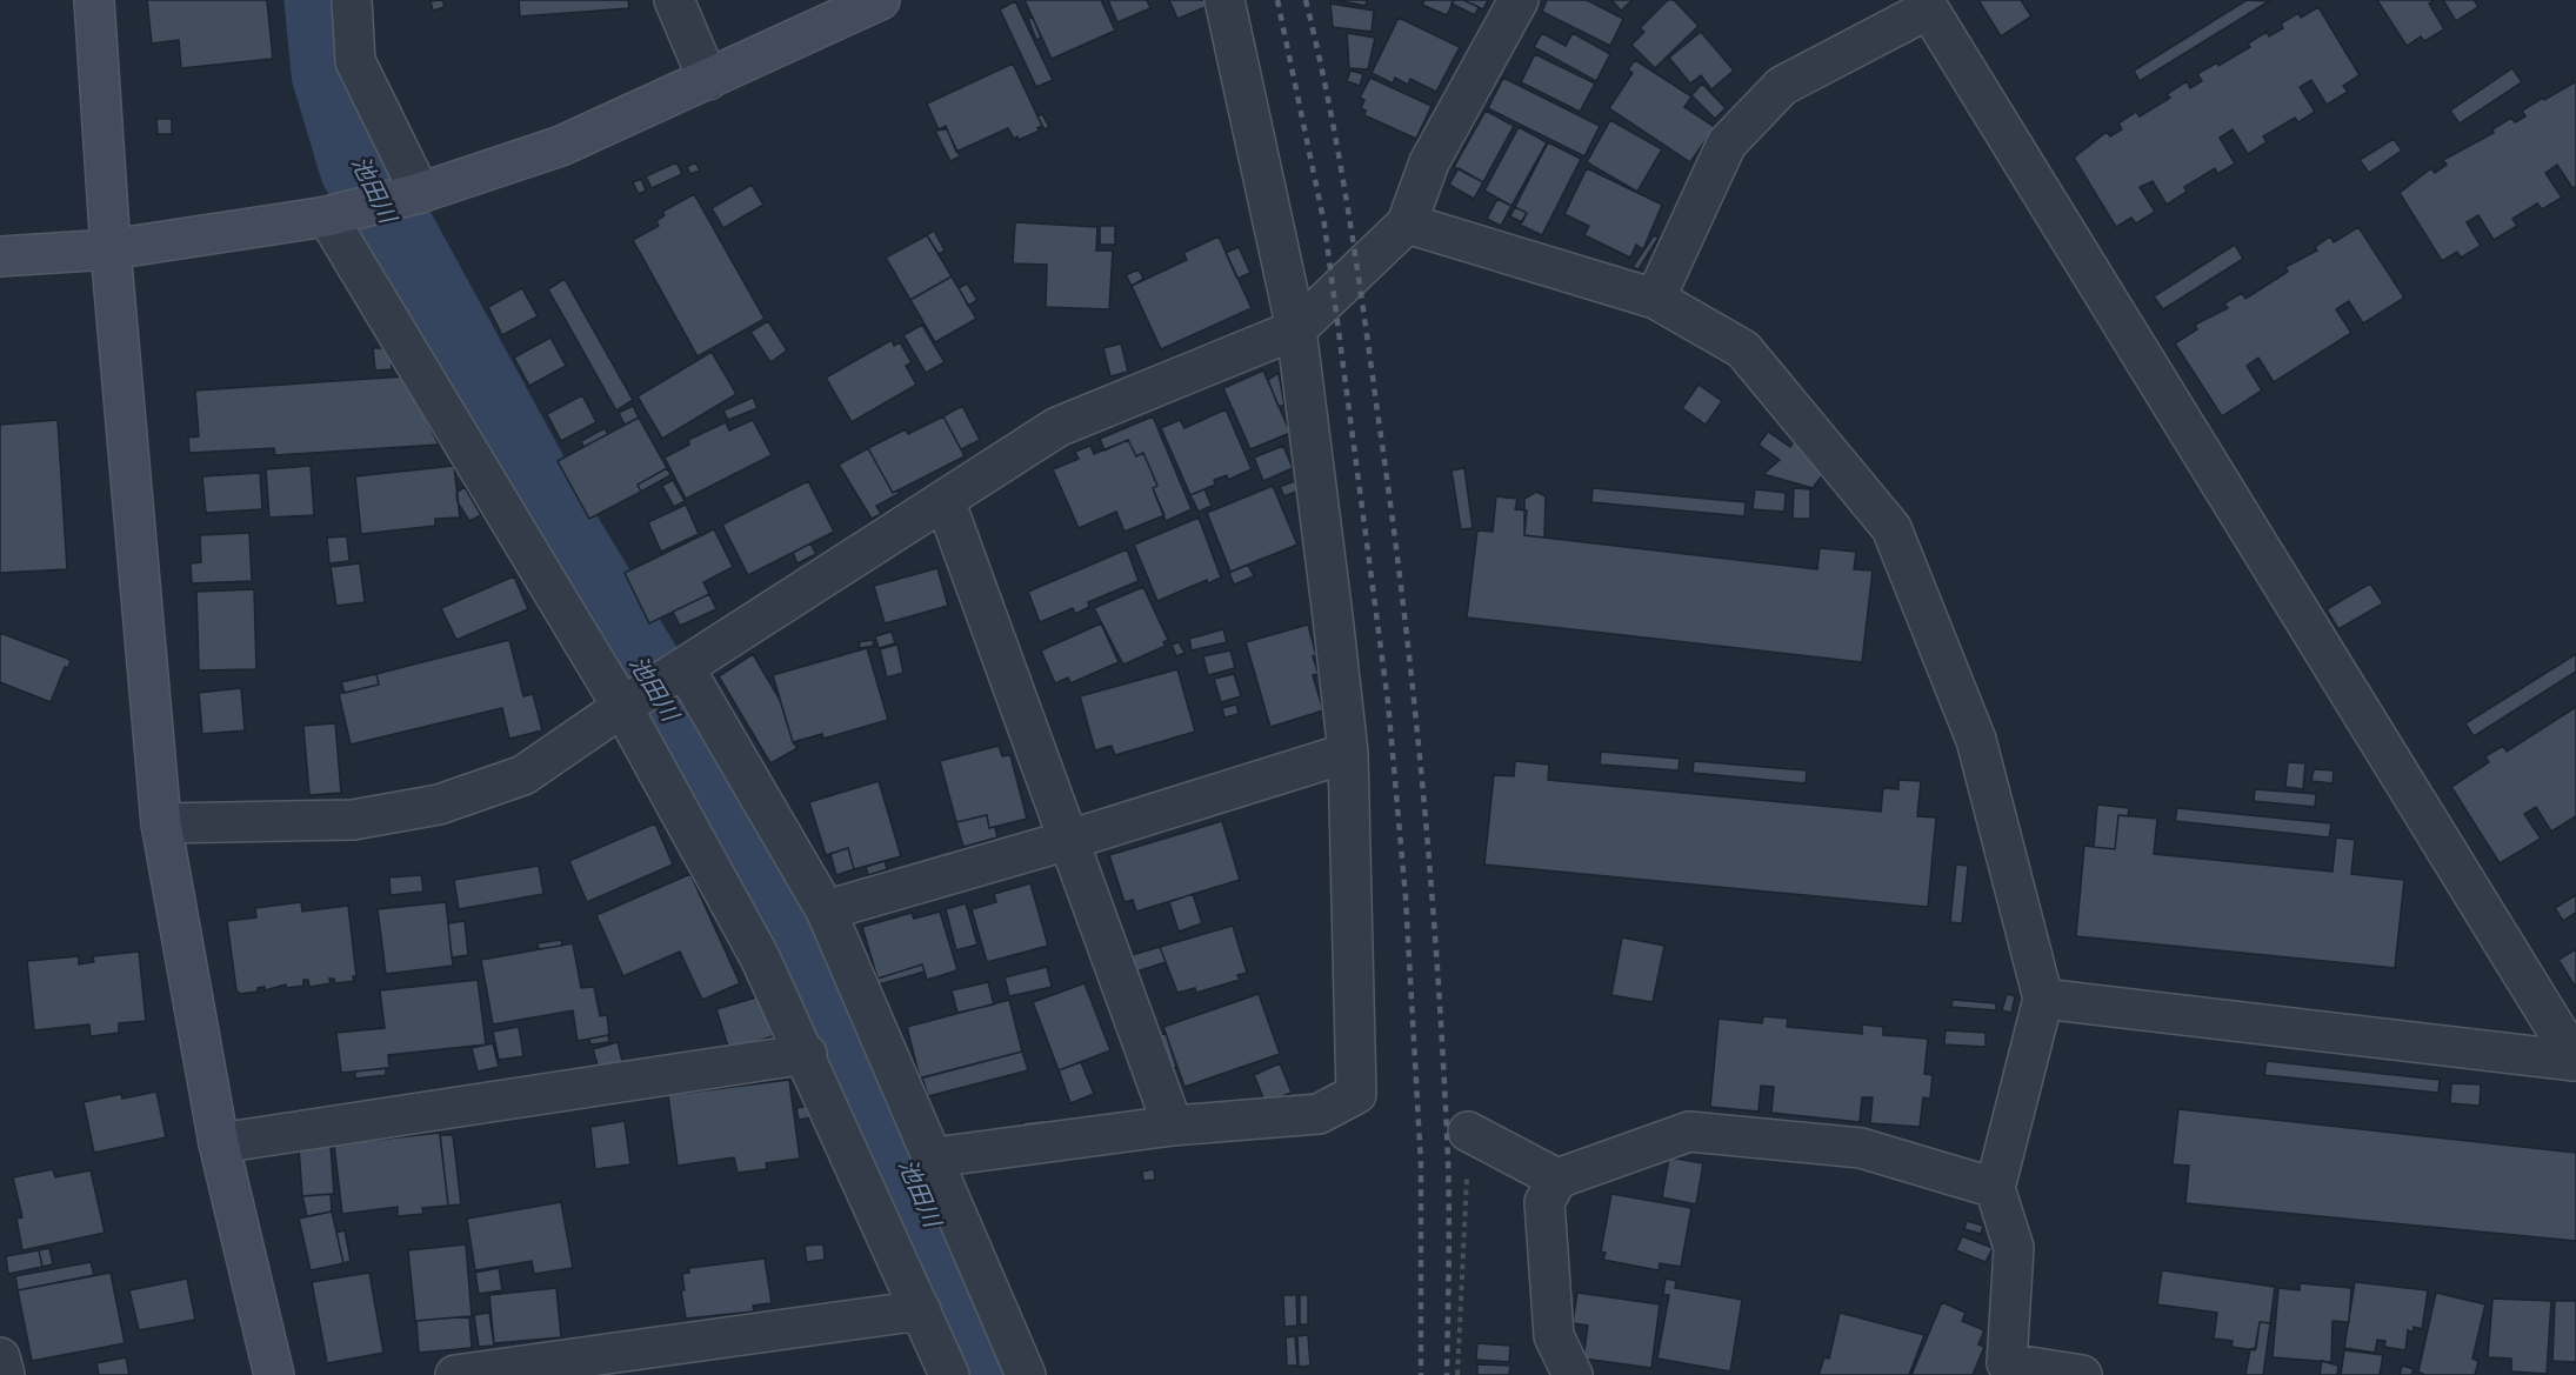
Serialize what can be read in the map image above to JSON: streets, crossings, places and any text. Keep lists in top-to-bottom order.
{
  "water": ["池田川"]
}
